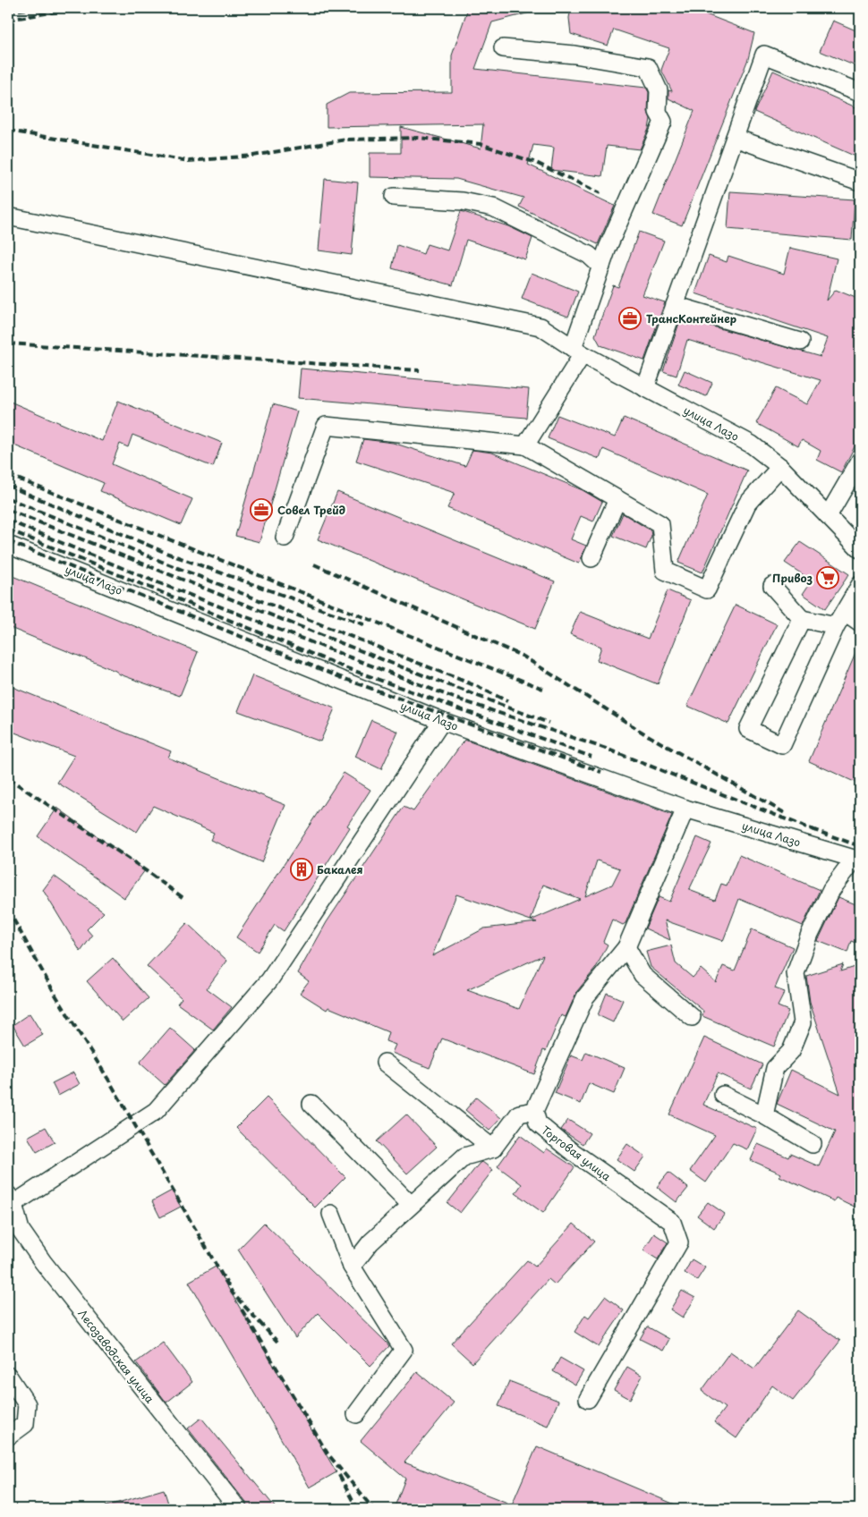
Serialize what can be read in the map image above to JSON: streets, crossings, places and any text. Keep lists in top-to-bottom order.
{
  "streets": {
    "street": ["улица Лазо", "Торговая улица", "Лесозаводская улица"]
  },
  "places": {
    "office": ["ТрансКонтейнер", "Совел Трейд"],
    "supermarket": ["Привоз"],
    "building": ["Бакалея"]
  }
}
